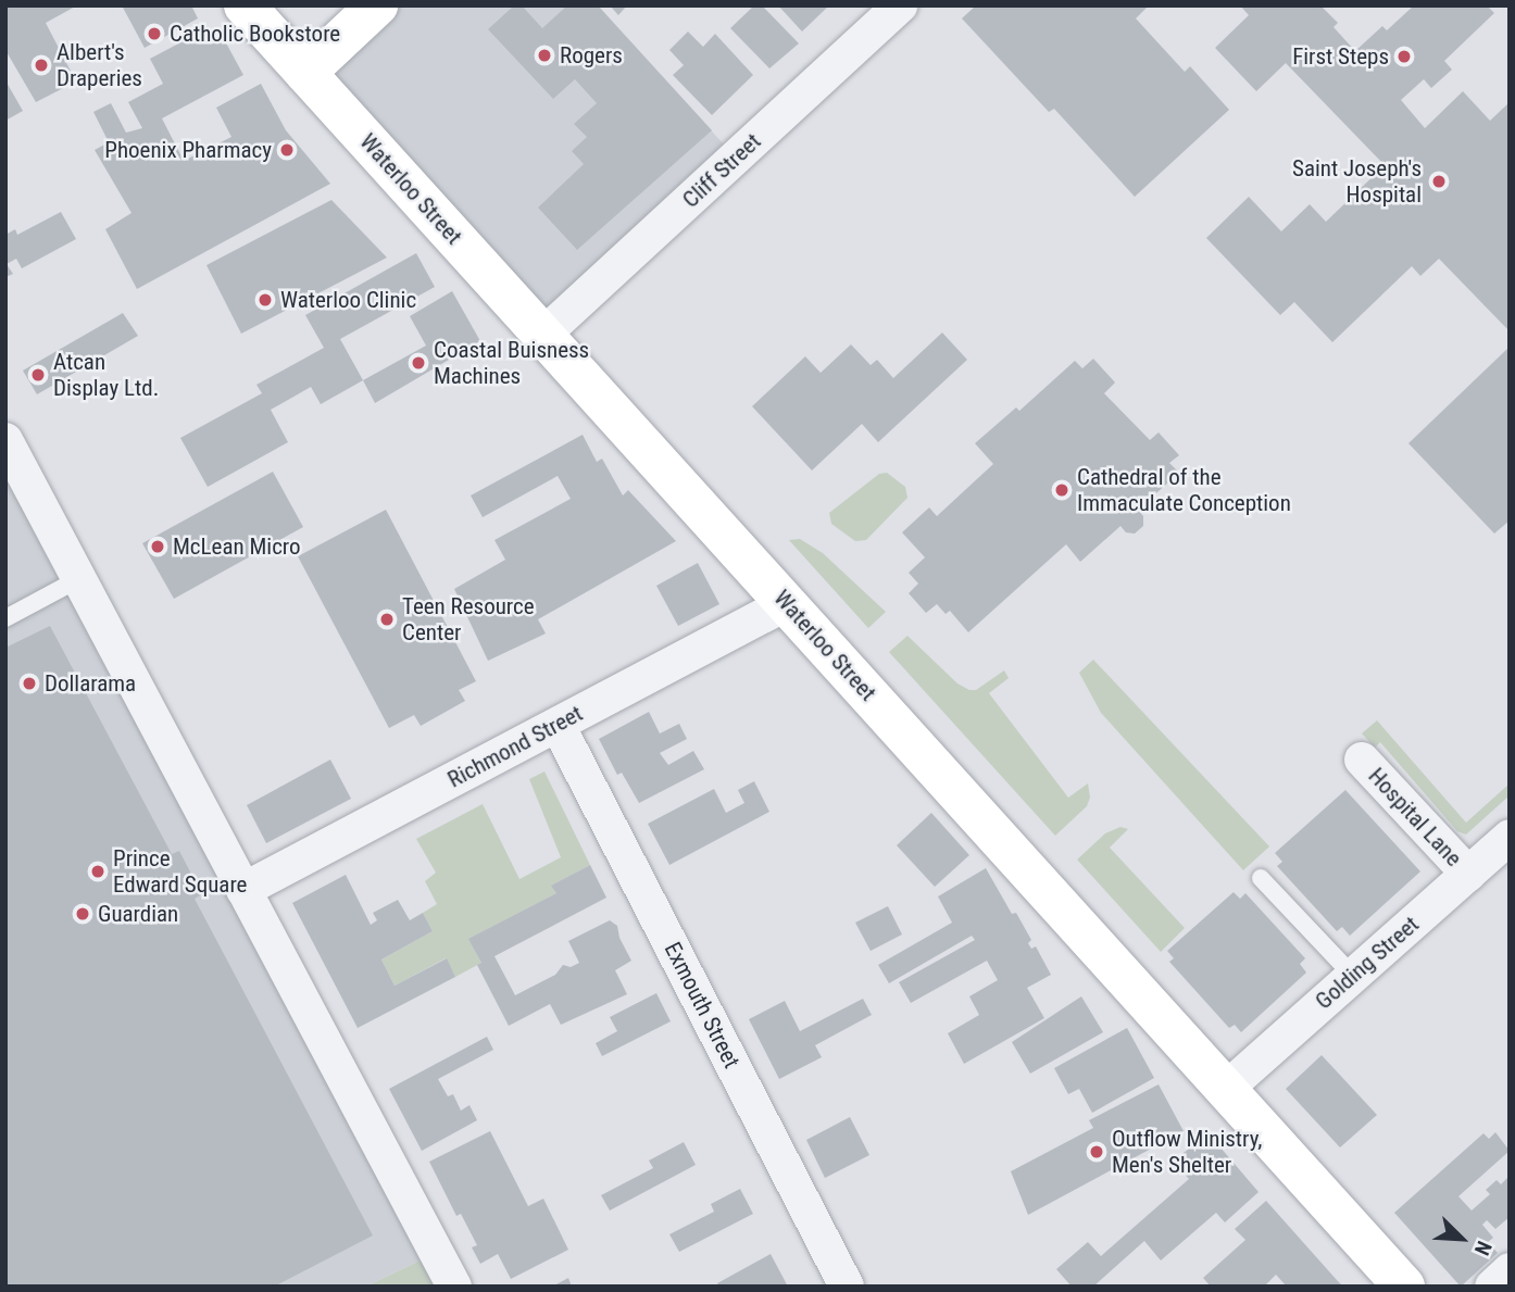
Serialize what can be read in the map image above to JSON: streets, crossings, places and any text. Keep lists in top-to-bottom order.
{
  "streets": {
    "street": [
      "Cliff Street",
      "Waterloo Street",
      "Richmond Street",
      "Hospital Lane",
      "Golding Street",
      "Exmouth Street"
    ]
  },
  "crossings": [
    ["Cliff Street", "Waterloo Street"],
    ["Waterloo Street", "Richmond Street"],
    ["Waterloo Street", "Golding Street"],
    ["Richmond Street", "Exmouth Street"],
    ["Hospital Lane", "Golding Street"]
  ],
  "places": [
    "Catholic Bookstore",
    "Rogers",
    "First Steps",
    "Albert's Draperies",
    "Phoenix Pharmacy",
    "Saint Joseph's Hospital",
    "Waterloo Clinic",
    "Coastal Buisness Machines",
    "Atcan Display Ltd.",
    "Cathedral of the Immaculate Conception",
    "McLean Micro",
    "Teen Resource Center",
    "Dollarama",
    "Prince Edward Square",
    "Guardian",
    "Outflow Ministry, Men's Shelter"
  ],
  "north": "bottom right"
}
